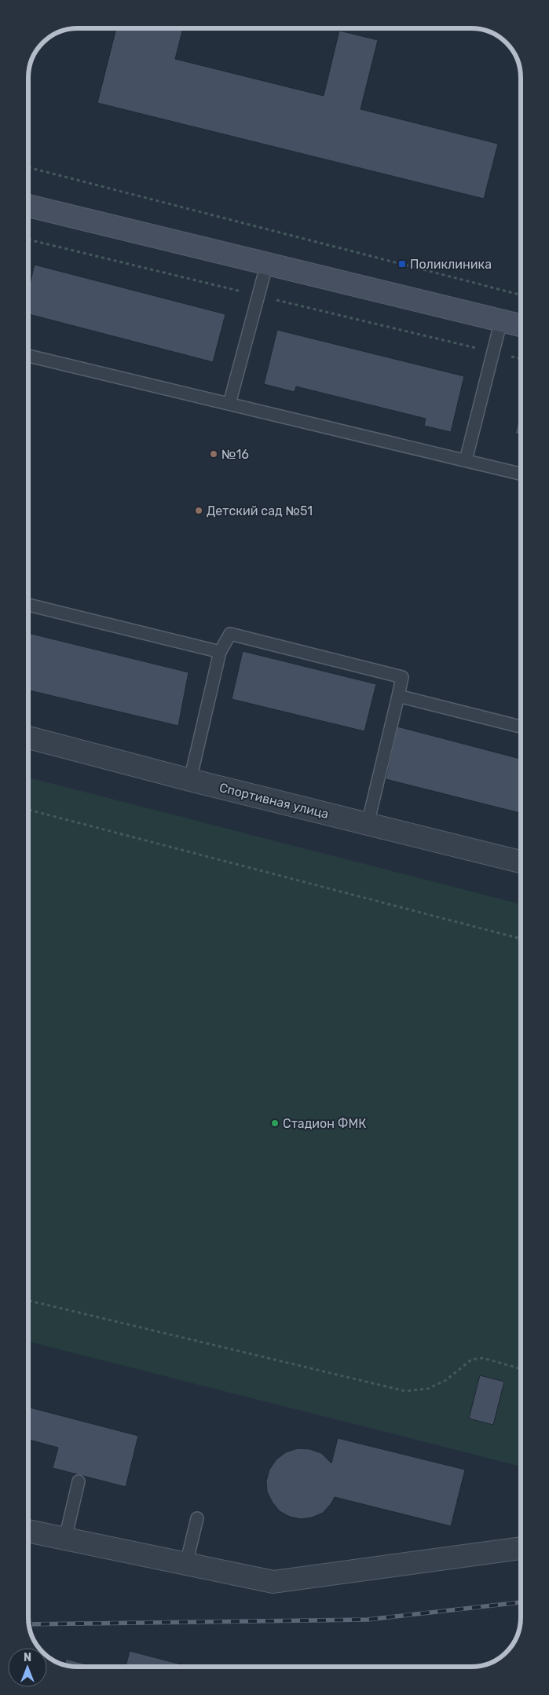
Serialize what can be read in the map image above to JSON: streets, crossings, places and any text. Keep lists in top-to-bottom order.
{
  "streets": {
    "street": ["Спортивная улица"]
  },
  "places": {
    "transit": ["Поликлиника"],
    "other": ["№16", "Детский сад №51", "Стадион ФМК"]
  },
  "north": "top"
}
